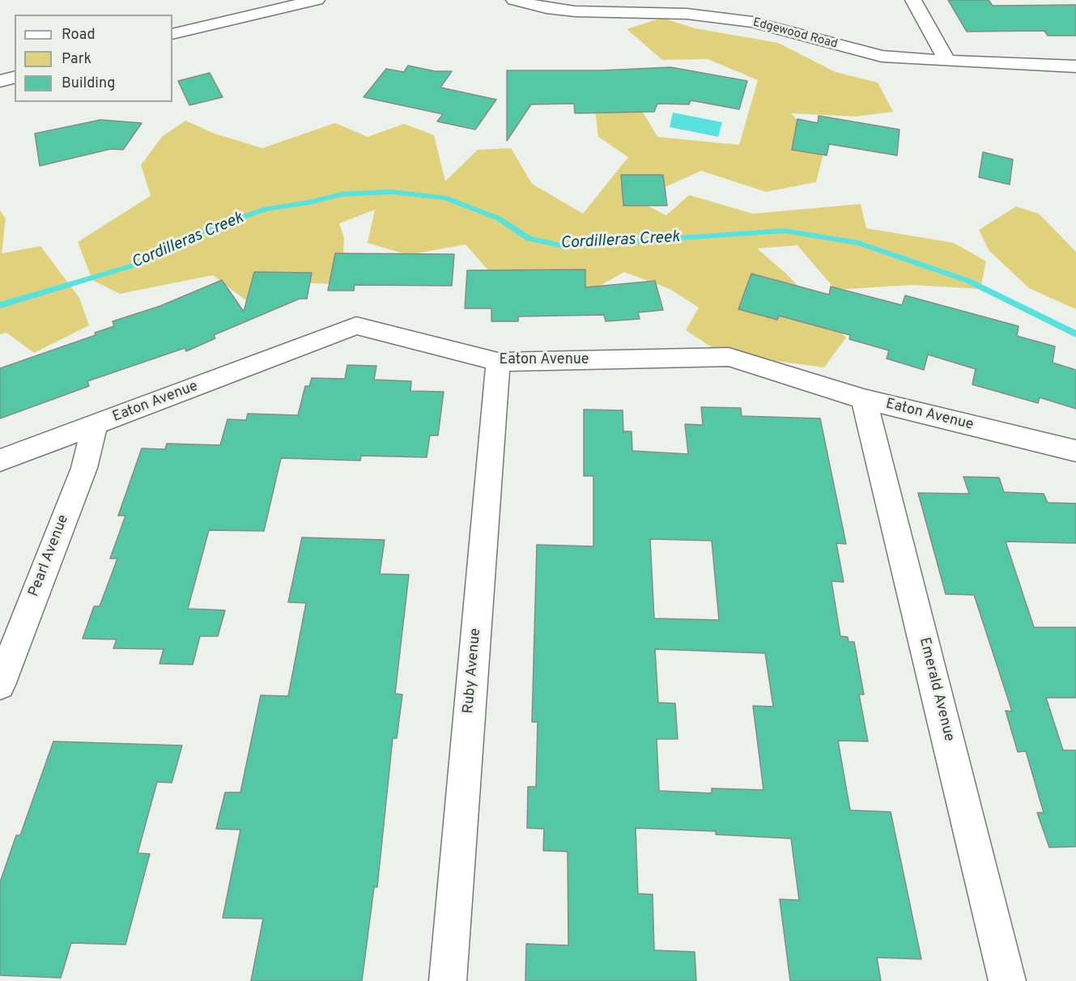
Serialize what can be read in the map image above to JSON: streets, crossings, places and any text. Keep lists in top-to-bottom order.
{
  "streets": {
    "street": [
      "Edgewood Road",
      "Eaton Avenue",
      "Pearl Avenue",
      "Ruby Avenue",
      "Emerald Avenue"
    ]
  },
  "crossings": [
    ["Eaton Avenue", "Pearl Avenue"],
    ["Eaton Avenue", "Ruby Avenue"],
    ["Eaton Avenue", "Emerald Avenue"]
  ],
  "water": ["Cordilleras Creek"],
  "legend": ["Road", "Park", "Building"]
}
